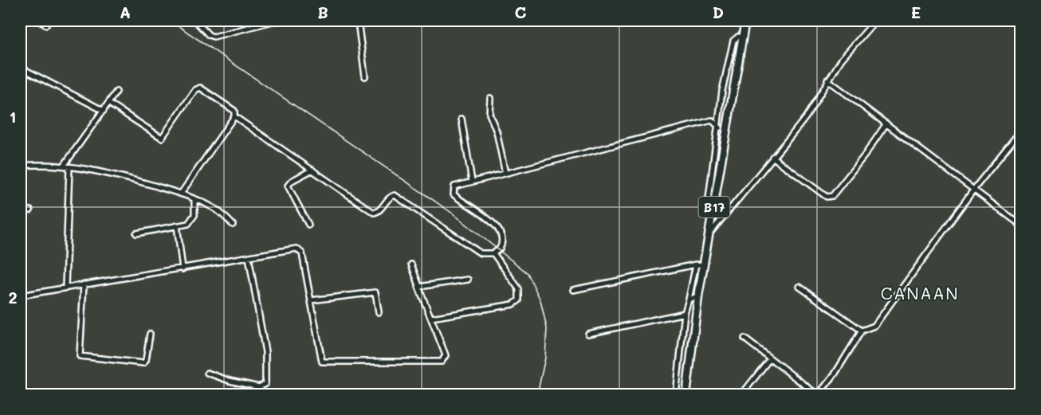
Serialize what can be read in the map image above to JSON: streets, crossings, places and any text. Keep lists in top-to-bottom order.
{
  "streets": {
    "main road": ["B17"]
  },
  "districts": ["CANAAN"],
  "grid": {
    "columns": [
      "A",
      "B",
      "C",
      "D",
      "E"
    ],
    "rows": ["1", "2"]
  }
}
